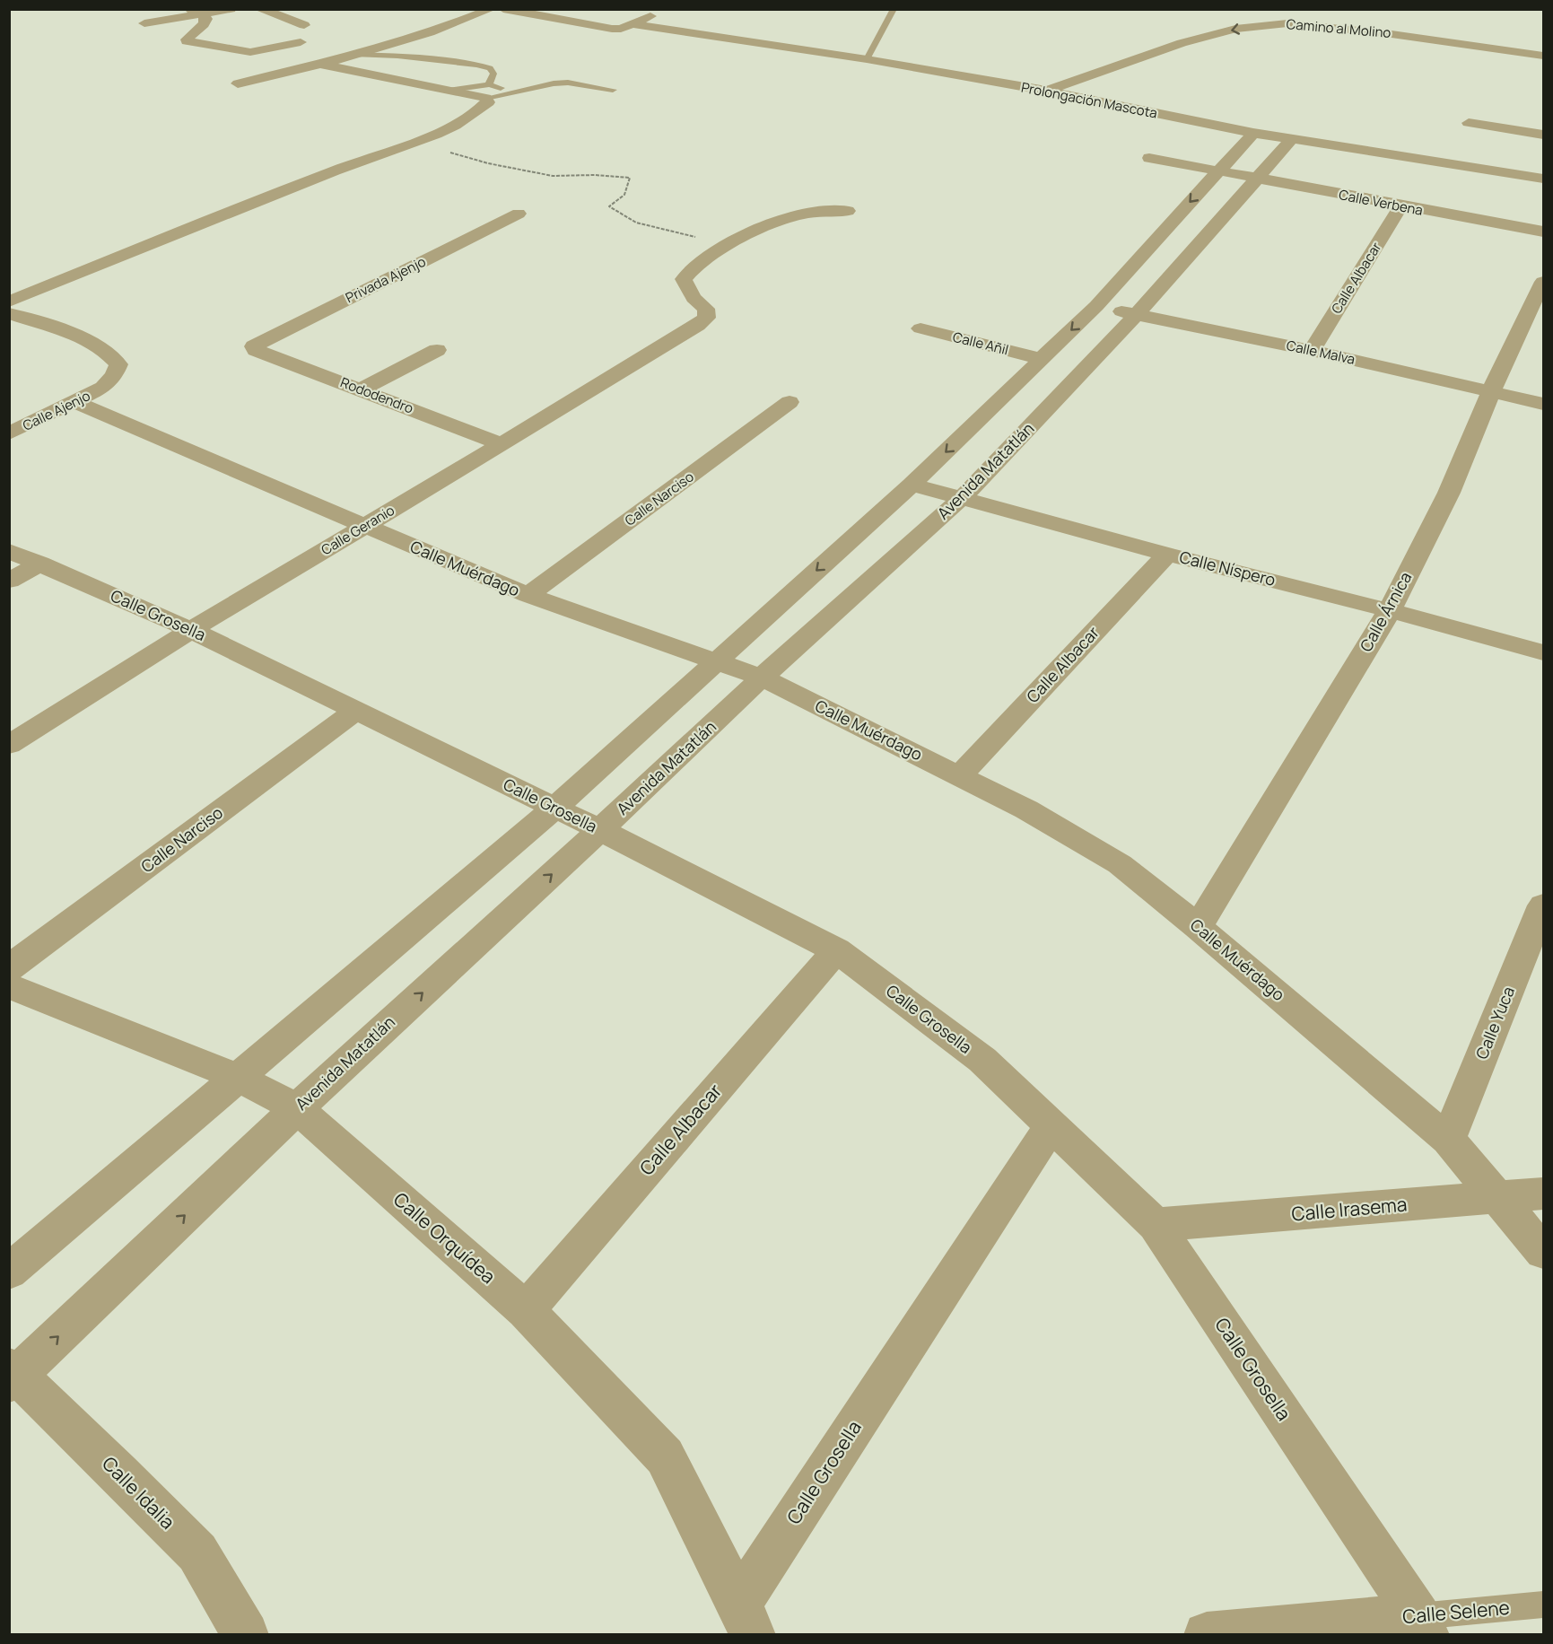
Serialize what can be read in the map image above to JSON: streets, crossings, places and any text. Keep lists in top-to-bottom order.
{
  "streets": {
    "street": [
      "Camino al Molino",
      "Prolongación Mascota",
      "Calle Verbena",
      "Calle Albacar",
      "Privada Ajenjo",
      "Calle Añil",
      "Calle Malva",
      "Rododendro",
      "Calle Ajenjo",
      "Avenida Matatlán",
      "Calle Narciso",
      "Calle Geranio",
      "Calle Muérdago",
      "Calle Níspero",
      "Calle Árnica",
      "Calle Grosella",
      "Calle Yuca",
      "Calle Irasema",
      "Calle Orquídea",
      "Calle Idalia",
      "Calle Selene"
    ]
  },
  "crossings": [
    ["Camino al Molino", "Prolongación Mascota"],
    ["Prolongación Mascota", "Avenida Matatlán"],
    ["Calle Verbena", "Calle Albacar"],
    ["Calle Verbena", "Avenida Matatlán"],
    ["Calle Albacar", "Calle Malva"],
    ["Calle Albacar", "Calle Muérdago"],
    ["Calle Albacar", "Calle Níspero"],
    ["Calle Albacar", "Calle Grosella"],
    ["Calle Albacar", "Calle Orquídea"],
    ["Privada Ajenjo", "Rododendro"],
    ["Calle Malva", "Avenida Matatlán"],
    ["Calle Malva", "Calle Árnica"],
    ["Rododendro", "Calle Geranio"],
    ["Calle Ajenjo", "Calle Muérdago"],
    ["Avenida Matatlán", "Calle Muérdago"],
    ["Avenida Matatlán", "Calle Níspero"],
    ["Avenida Matatlán", "Calle Grosella"],
    ["Avenida Matatlán", "Calle Orquídea"],
    ["Avenida Matatlán", "Calle Idalia"],
    ["Calle Narciso", "Calle Muérdago"],
    ["Calle Narciso", "Calle Grosella"],
    ["Calle Geranio", "Calle Muérdago"],
    ["Calle Geranio", "Calle Grosella"],
    ["Calle Muérdago", "Calle Árnica"],
    ["Calle Muérdago", "Calle Yuca"],
    ["Calle Muérdago", "Calle Irasema"],
    ["Calle Níspero", "Calle Árnica"],
    ["Calle Grosella", "Calle Irasema"],
    ["Calle Grosella", "Calle Orquídea"],
    ["Calle Grosella", "Calle Selene"]
  ],
  "one_way": ["Camino al Molino"]
}
